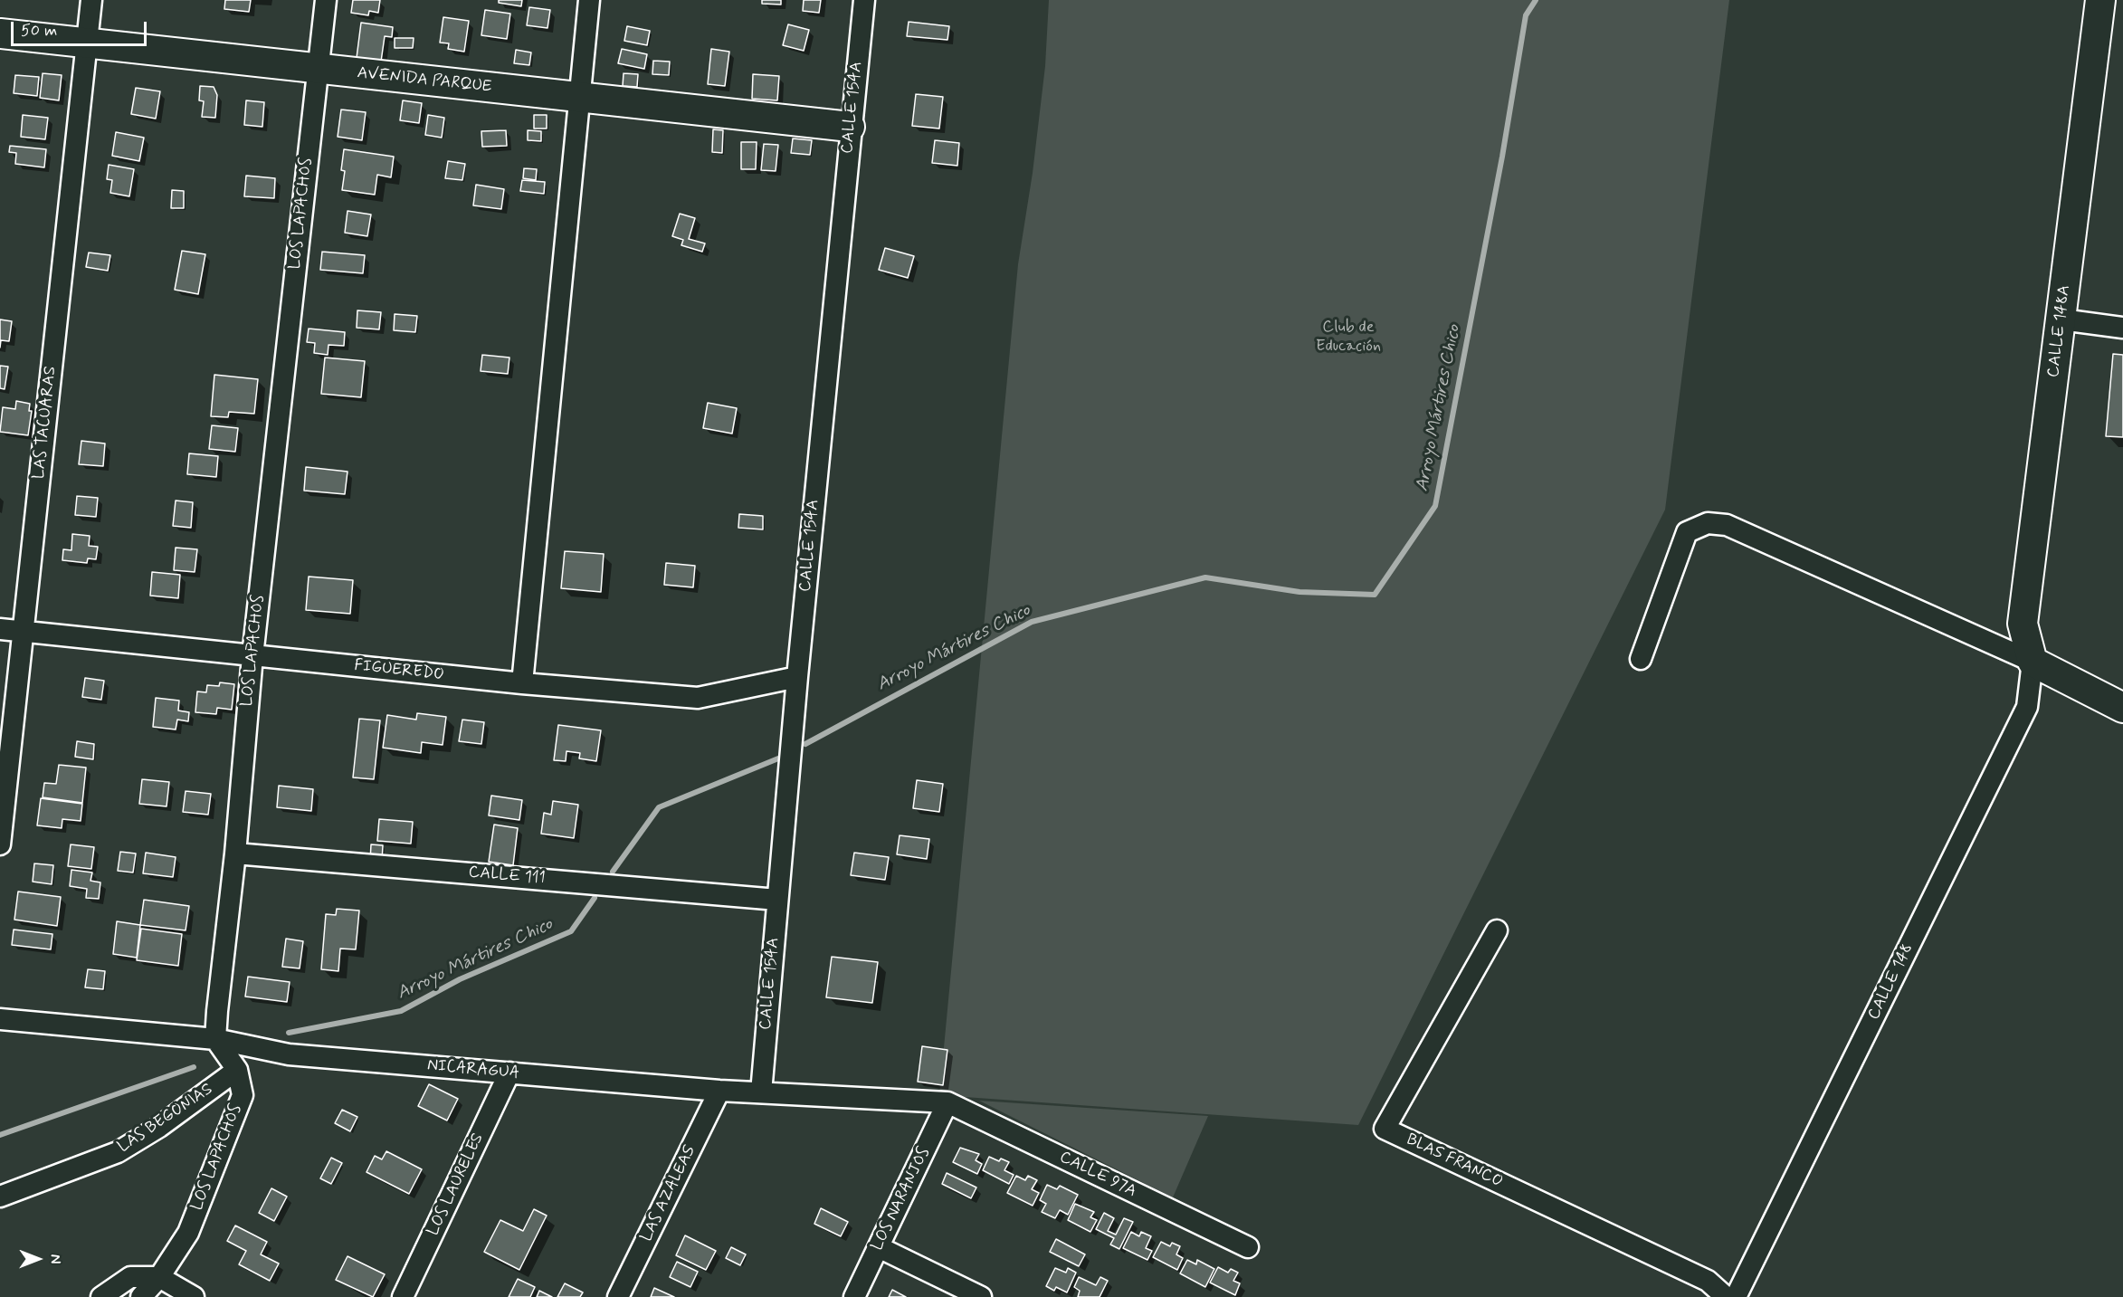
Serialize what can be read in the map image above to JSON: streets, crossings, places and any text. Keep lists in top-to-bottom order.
{
  "streets": {
    "street": [
      "AVENIDA PARQUE",
      "CALLE 154A",
      "LOS LAPACHOS",
      "CALLE 148A",
      "LAS TACUARAS",
      "FIGUEREDO",
      "CALLE 111",
      "CALLE 148",
      "NICARAGUA",
      "LAS BEGONIAS",
      "BLAS FRANCO",
      "CALLE 97A",
      "LOS LAURELES",
      "LAS AZALEAS",
      "LOS NARANJOS"
    ]
  },
  "crossings": [
    ["AVENIDA PARQUE", "CALLE 154A"],
    ["AVENIDA PARQUE", "LOS LAPACHOS"],
    ["AVENIDA PARQUE", "LAS TACUARAS"],
    ["CALLE 154A", "FIGUEREDO"],
    ["CALLE 154A", "CALLE 111"],
    ["CALLE 154A", "NICARAGUA"],
    ["LOS LAPACHOS", "FIGUEREDO"],
    ["LOS LAPACHOS", "CALLE 111"],
    ["LOS LAPACHOS", "NICARAGUA"],
    ["LOS LAPACHOS", "LAS BEGONIAS"],
    ["CALLE 148A", "CALLE 148"],
    ["LAS TACUARAS", "FIGUEREDO"],
    ["NICARAGUA", "CALLE 97A"],
    ["NICARAGUA", "LOS LAURELES"],
    ["NICARAGUA", "LAS AZALEAS"],
    ["NICARAGUA", "LOS NARANJOS"],
    ["CALLE 97A", "LOS NARANJOS"]
  ],
  "water": ["Arroyo Mártires Chico"],
  "parks": ["Club de Educación"],
  "scale_bar": "50 m",
  "north": "right"
}
